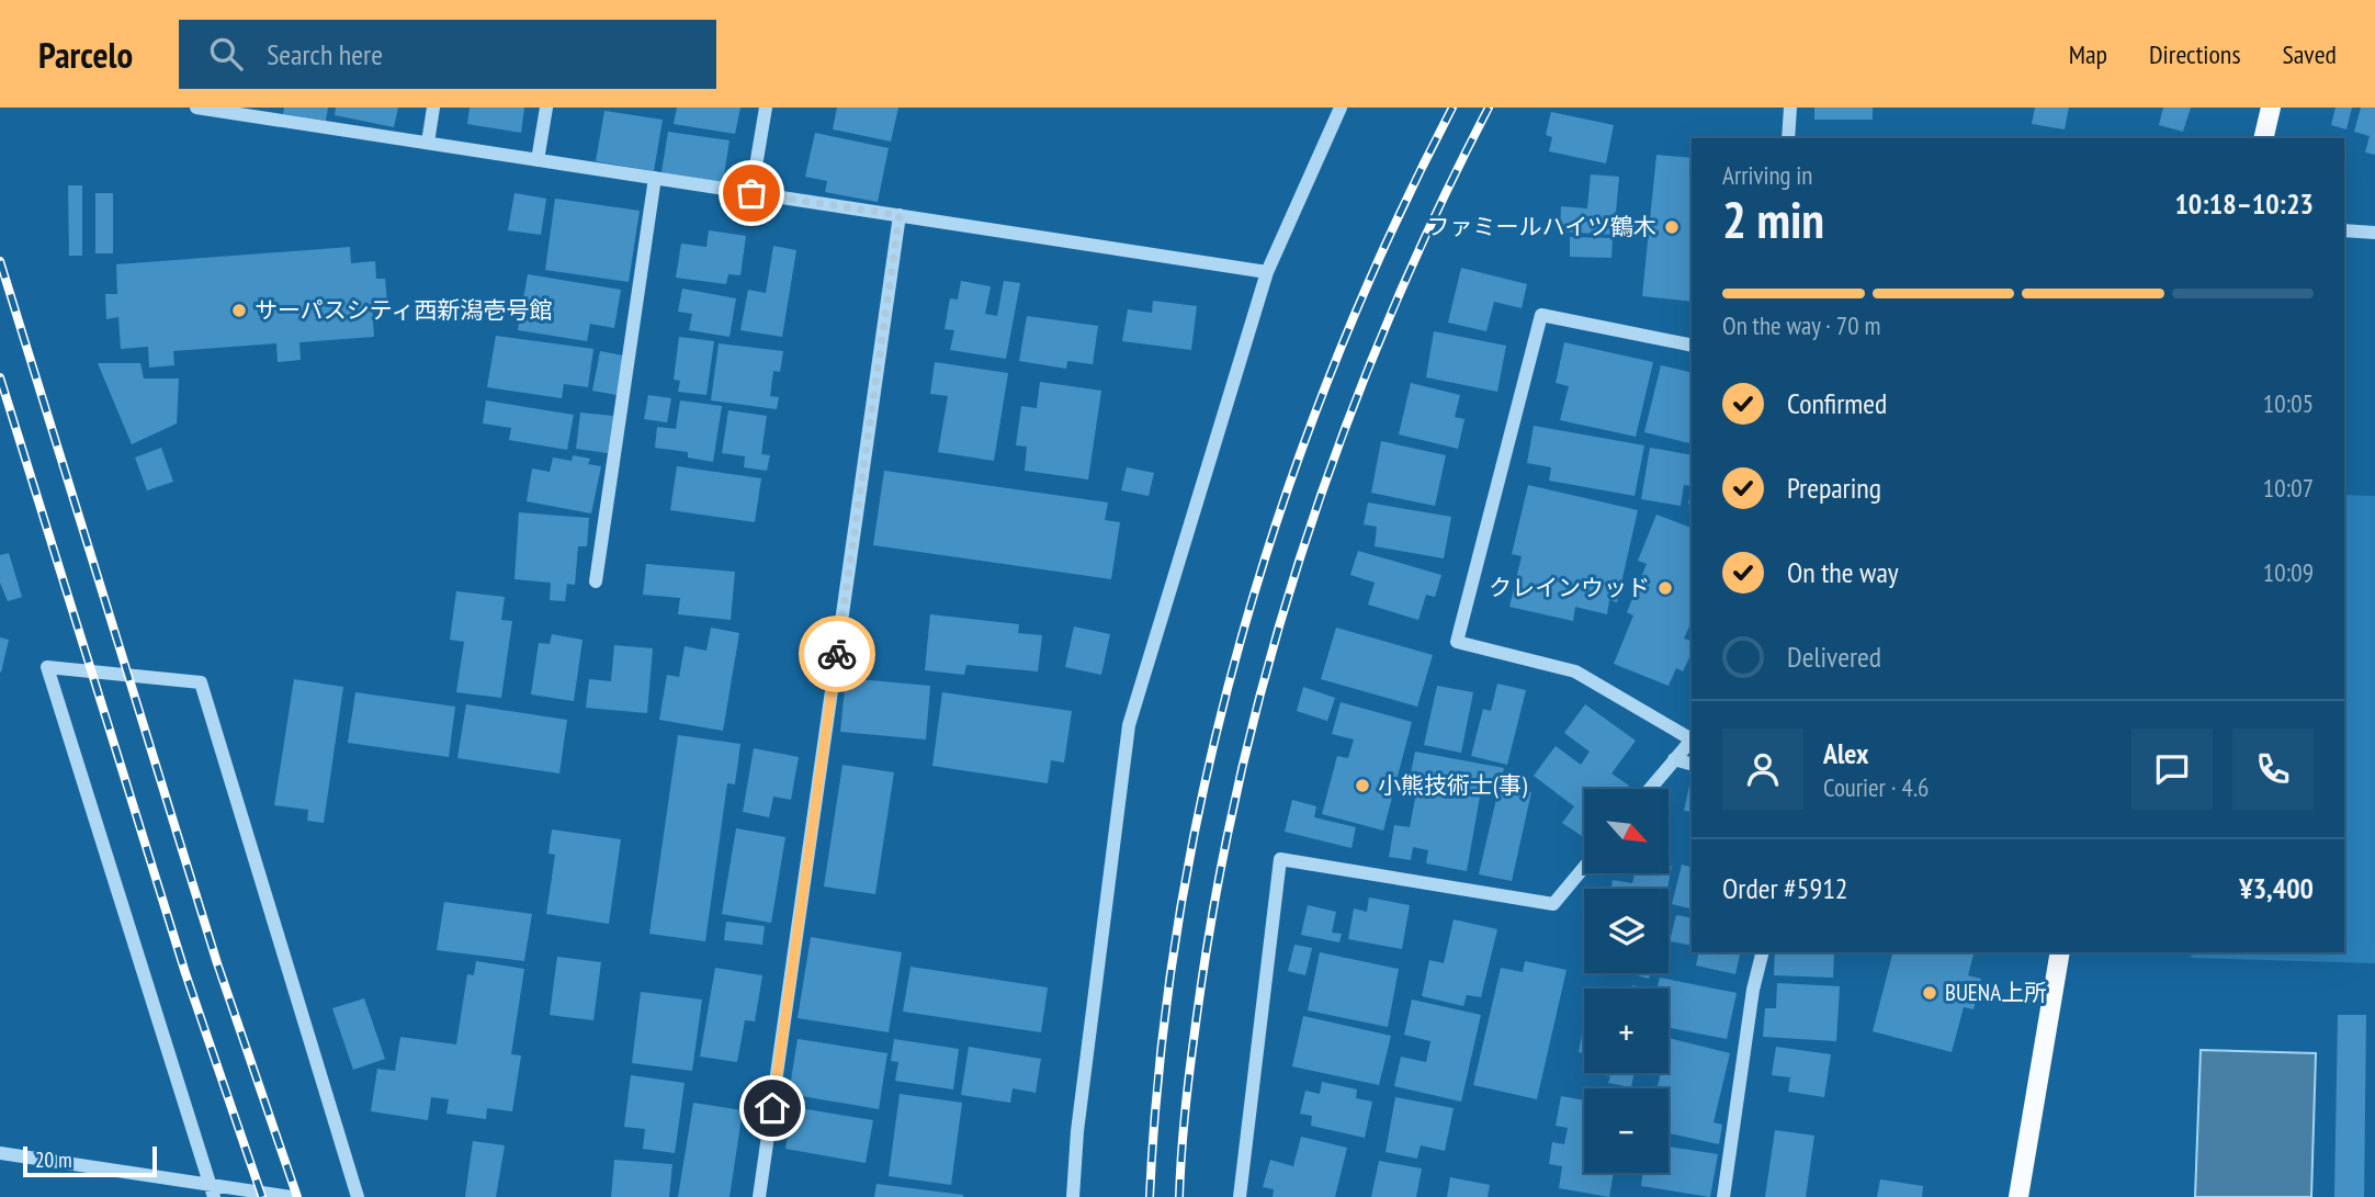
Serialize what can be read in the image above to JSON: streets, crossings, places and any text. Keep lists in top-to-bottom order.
{
  "places": [
    "ファミールハイツ鶴木",
    "サーパスシティ西新潟壱号館",
    "クレインウッド",
    "小熊技術士(事)",
    "BUENA上所"
  ],
  "scale_bar": "20 m",
  "north": "bottom right",
  "page": {
    "header": "Parcelo",
    "search": "Search here",
    "nav": ["Map", "Directions", "Saved"],
    "heading": ["2 min", "Arriving in", "10:18–10:23"],
    "panel": [
      "Alex",
      "Courier · 4.6",
      "Order #5912",
      "¥3,400"
    ],
    "bar": "On the way · 70 m",
    "list": [
      ["Confirmed", "10:05"],
      ["Preparing", "10:07"],
      ["On the way", "10:09"],
      "Delivered"
    ],
    "map_buttons": ["+", "−"],
    "scale": "20 m"
  }
}
